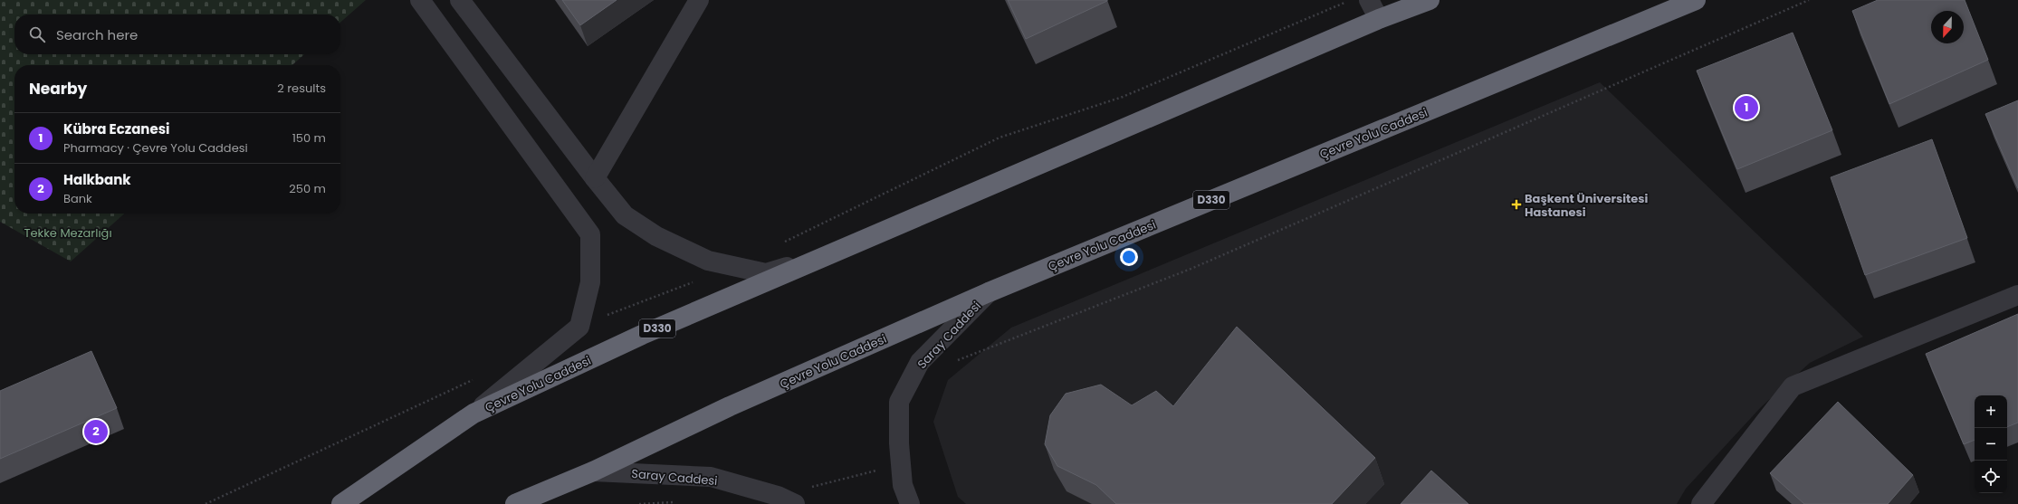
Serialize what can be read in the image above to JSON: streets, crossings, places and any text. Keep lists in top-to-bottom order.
{
  "streets": {
    "highway": ["Çevre Yolu Caddesi", "D330"],
    "street": ["Saray Caddesi"]
  },
  "crossings": [
    ["Çevre Yolu Caddesi", "Saray Caddesi"]
  ],
  "parks": ["Tekke Mezarlığı"],
  "places": {
    "health": ["Başkent Üniversitesi Hastanesi"]
  },
  "north": "bottom",
  "page": {
    "search": "Search here",
    "heading": ["Nearby", "2 results"],
    "pins": ["1", "2"],
    "list": [
      {
        "mark": "1",
        "name": "Kübra Eczanesi",
        "note": "Pharmacy · Çevre Yolu Caddesi",
        "value": "150 m"
      },
      {
        "mark": "2",
        "name": "Halkbank",
        "note": "Bank",
        "value": "250 m"
      }
    ],
    "map_buttons": ["+", "−"]
  }
}
